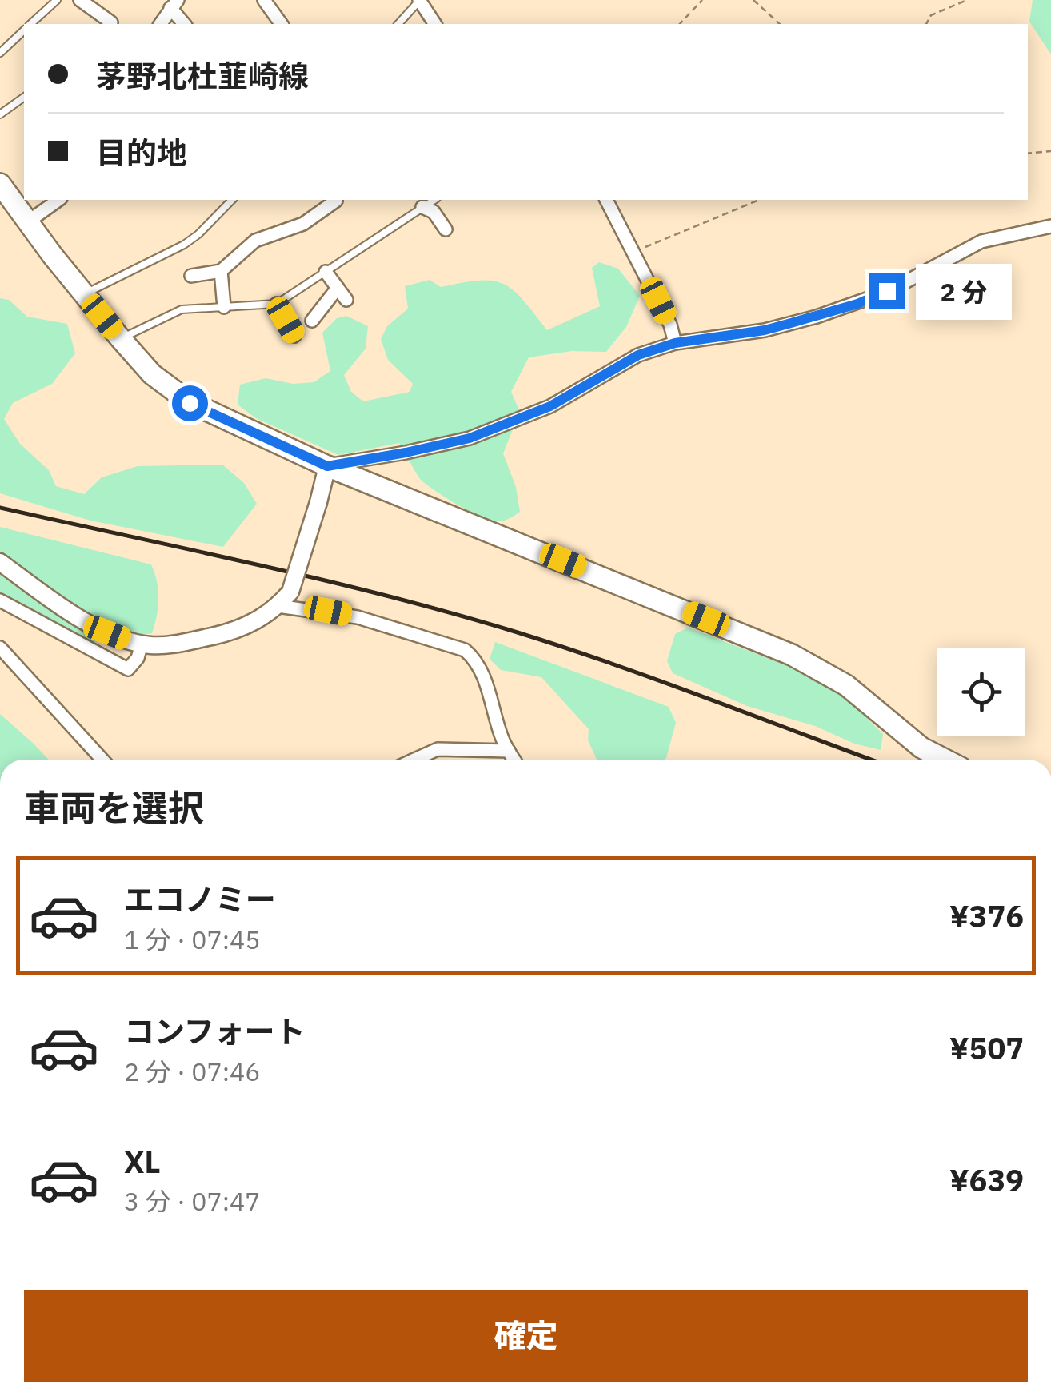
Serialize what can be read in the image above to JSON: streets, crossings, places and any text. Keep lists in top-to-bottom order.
{
  "page": {
    "banner": ["茅野北杜韮崎線", "目的地"],
    "bubble": "2 分",
    "heading": "車両を選択",
    "list": [
      {
        "name": "エコノミー",
        "note": "1 分 · 07:45",
        "value": "¥376"
      },
      {
        "name": "コンフォート",
        "note": "2 分 · 07:46",
        "value": "¥507"
      },
      {
        "name": "XL",
        "note": "3 分 · 07:47",
        "value": "¥639"
      }
    ],
    "buttons": "確定"
  }
}
